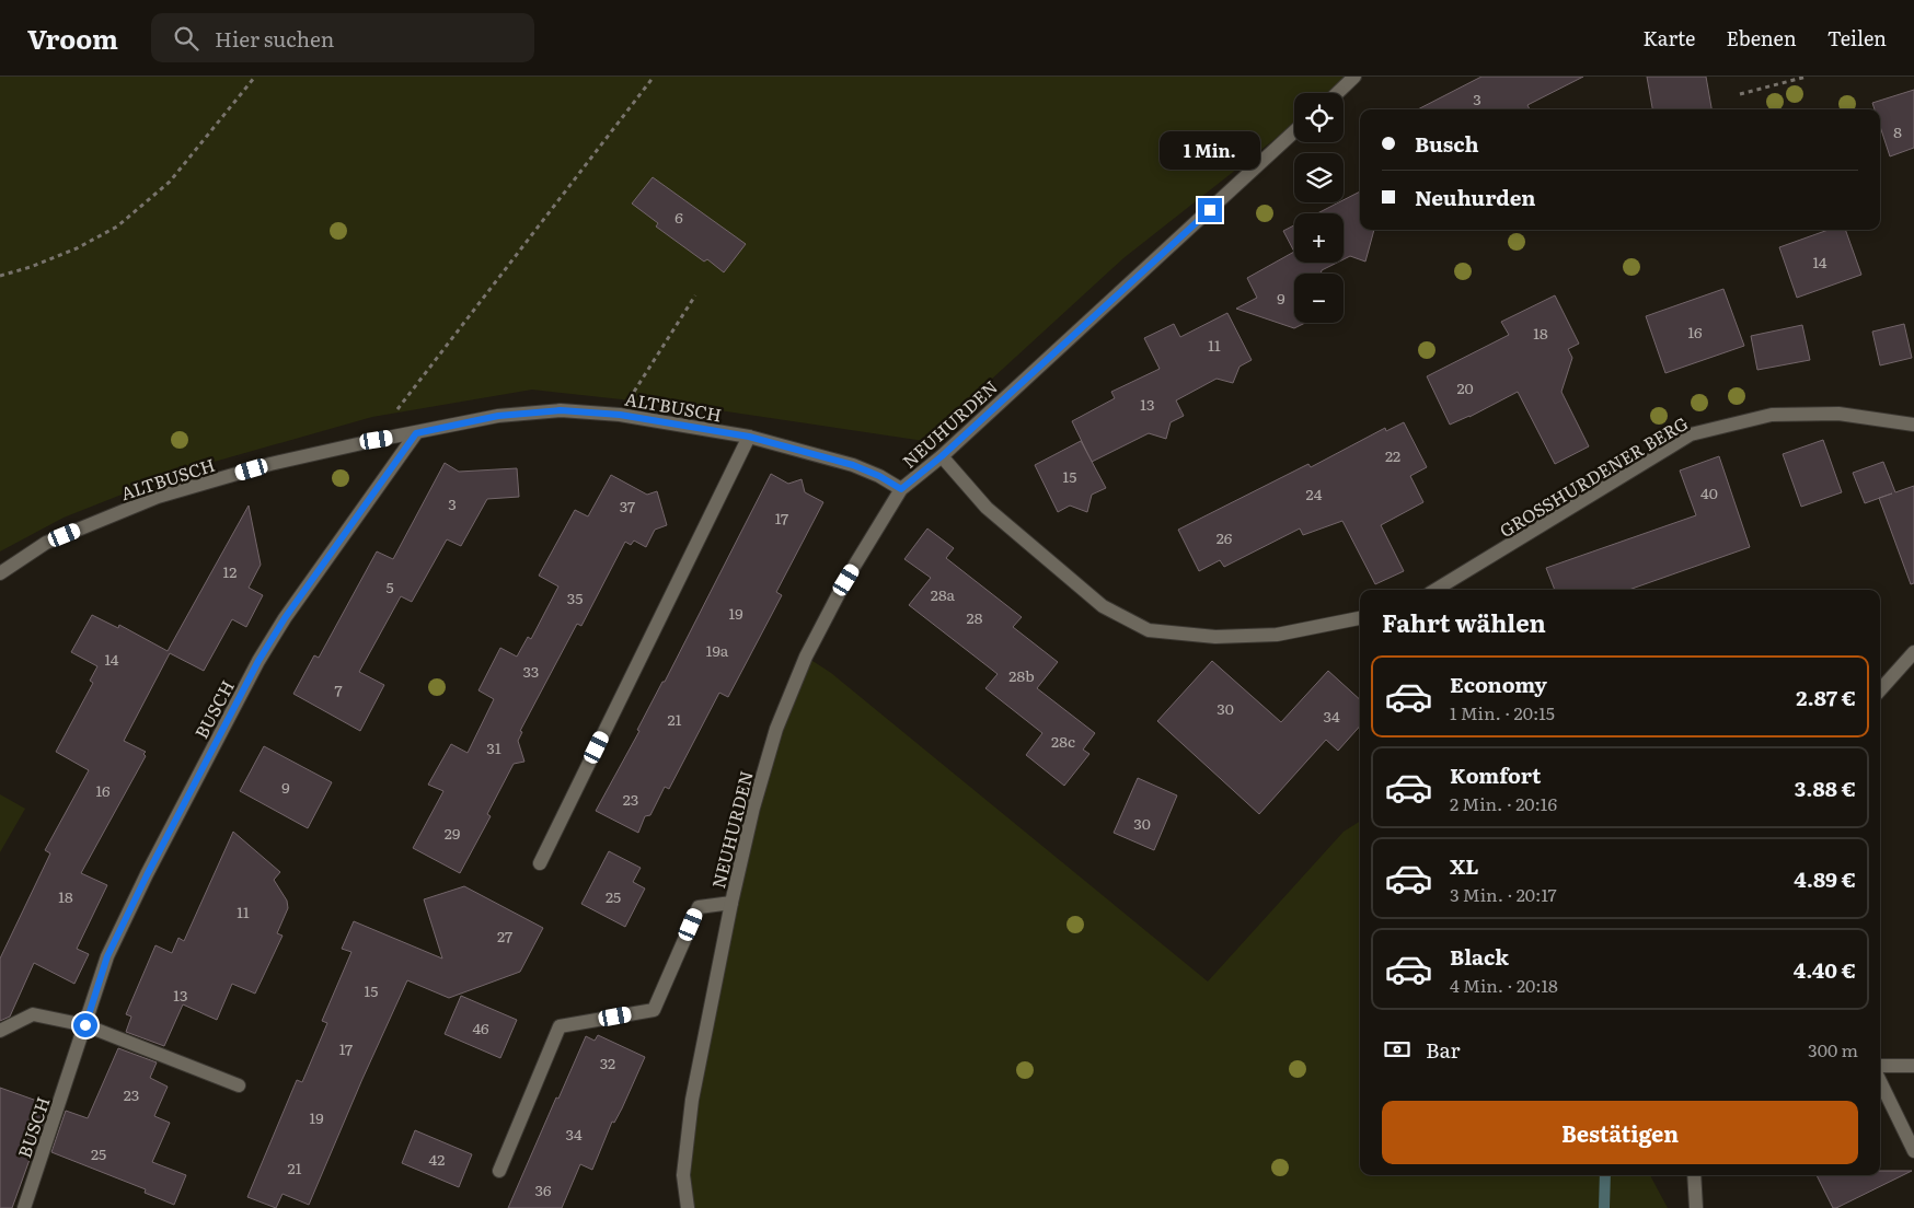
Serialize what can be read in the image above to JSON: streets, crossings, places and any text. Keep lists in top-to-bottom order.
{
  "streets": {
    "street": [
      "ALTBUSCH",
      "NEUHURDEN",
      "GROSSHURDENER BERG",
      "BUSCH"
    ]
  },
  "crossings": [
    ["ALTBUSCH", "NEUHURDEN"],
    ["ALTBUSCH", "BUSCH"]
  ],
  "house_numbers": [
    "3",
    "8",
    "6",
    "14",
    "9",
    "16",
    "18",
    "11",
    "20",
    "13",
    "22",
    "15",
    "40",
    "24",
    "3",
    "37",
    "17",
    "26",
    "12",
    "5",
    "28a",
    "35",
    "19",
    "28",
    "19a",
    "14",
    "33",
    "28b",
    "7",
    "30",
    "34",
    "21",
    "28c",
    "31",
    "9",
    "16",
    "23",
    "30",
    "29",
    "18",
    "25",
    "11",
    "27",
    "15",
    "13",
    "46",
    "17",
    "32",
    "23",
    "19",
    "34",
    "25",
    "42",
    "21",
    "36"
  ],
  "page": {
    "header": "Vroom",
    "search": "Hier suchen",
    "nav": ["Karte", "Ebenen", "Teilen"],
    "map_buttons": ["+", "−"],
    "banner": ["Busch", "Neuhurden"],
    "bubble": "1 Min.",
    "heading": "Fahrt wählen",
    "list": [
      {
        "name": "Economy",
        "note": "1 Min. · 20:15",
        "value": "2.87 €"
      },
      {
        "name": "Komfort",
        "note": "2 Min. · 20:16",
        "value": "3.88 €"
      },
      {
        "name": "XL",
        "note": "3 Min. · 20:17",
        "value": "4.89 €"
      },
      {
        "name": "Black",
        "note": "4 Min. · 20:18",
        "value": "4.40 €"
      }
    ],
    "pay": ["Bar", "300 m"],
    "buttons": "Bestätigen"
  }
}
